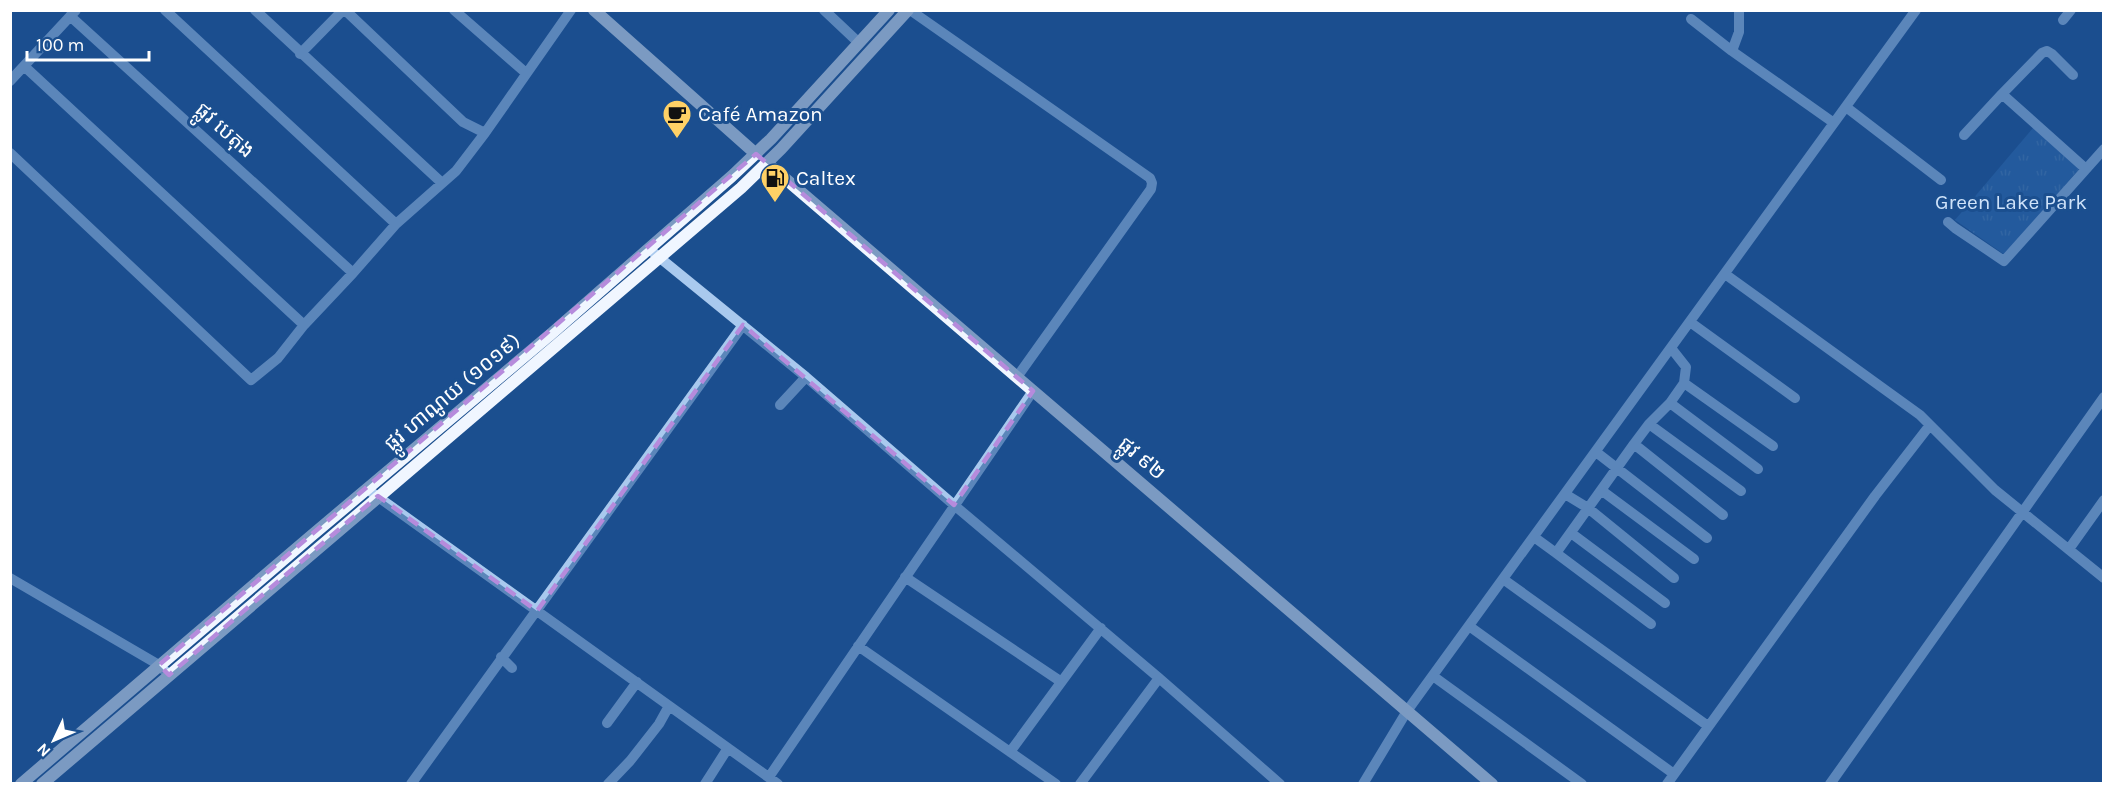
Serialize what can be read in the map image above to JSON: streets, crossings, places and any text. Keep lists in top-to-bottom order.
{
  "streets": {
    "main road": ["ផ្លូវ ហាណូយ (១០១៩)", "ផ្លូវ ៩២"],
    "street": ["ផ្លូវ បេតុង"]
  },
  "crossings": [
    ["ផ្លូវ ហាណូយ (១០១៩)", "ផ្លូវ ៩២"]
  ],
  "parks": ["Green Lake Park"],
  "places": {
    "cafe": ["Café Amazon"],
    "fuel station": ["Caltex"]
  },
  "scale_bar": "100 m",
  "north": "bottom left"
}
